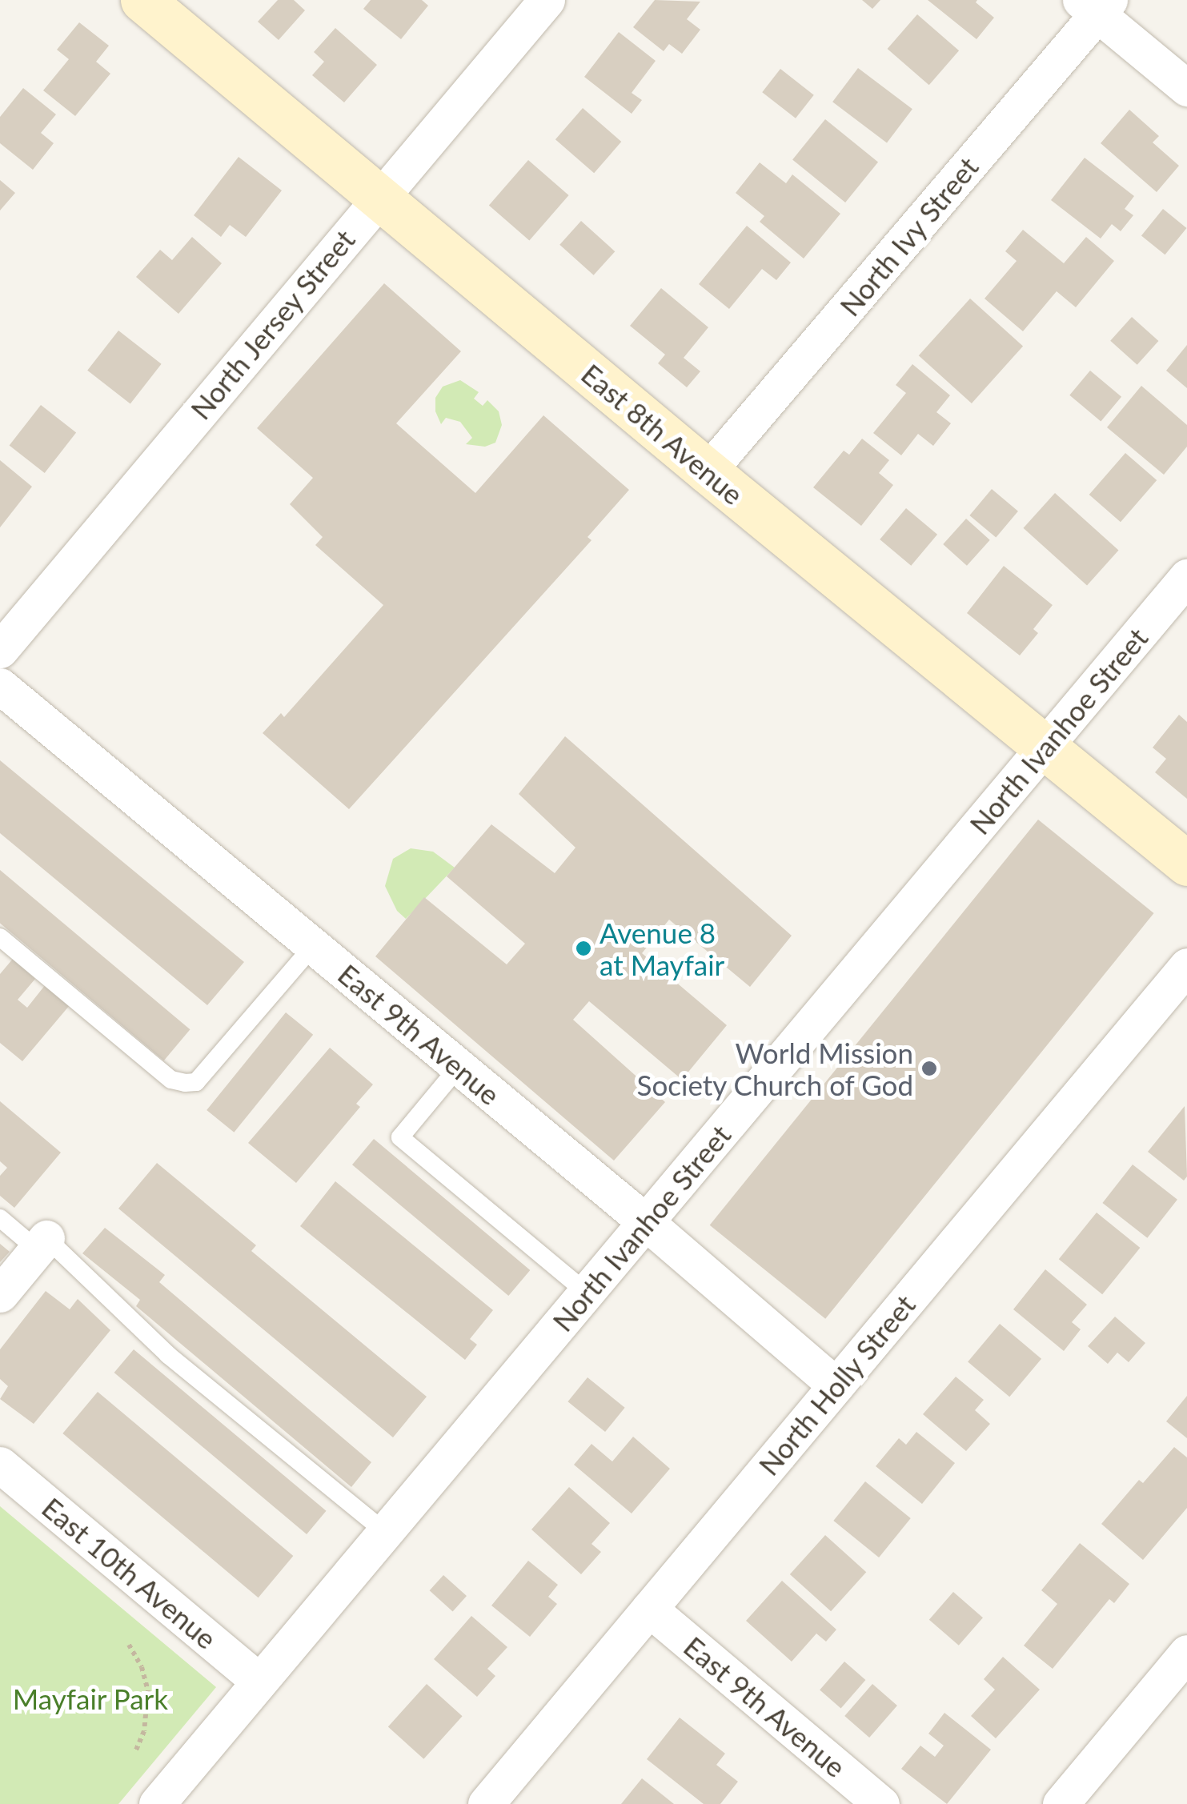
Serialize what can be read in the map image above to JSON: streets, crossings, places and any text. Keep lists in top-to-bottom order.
{
  "streets": {
    "street": [
      "North Ivy Street",
      "North Jersey Street",
      "East 8th Avenue",
      "North Ivanhoe Street",
      "East 9th Avenue",
      "North Holly Street",
      "East 10th Avenue"
    ]
  },
  "crossings": [
    ["North Ivy Street", "East 8th Avenue"],
    ["North Jersey Street", "East 8th Avenue"],
    ["East 8th Avenue", "North Ivanhoe Street"],
    ["North Ivanhoe Street", "East 9th Avenue"],
    ["North Ivanhoe Street", "East 10th Avenue"],
    ["East 9th Avenue", "North Holly Street"]
  ],
  "parks": ["Mayfair Park"],
  "places": ["Avenue 8 at Mayfair", "World Mission Society Church of God"]
}
